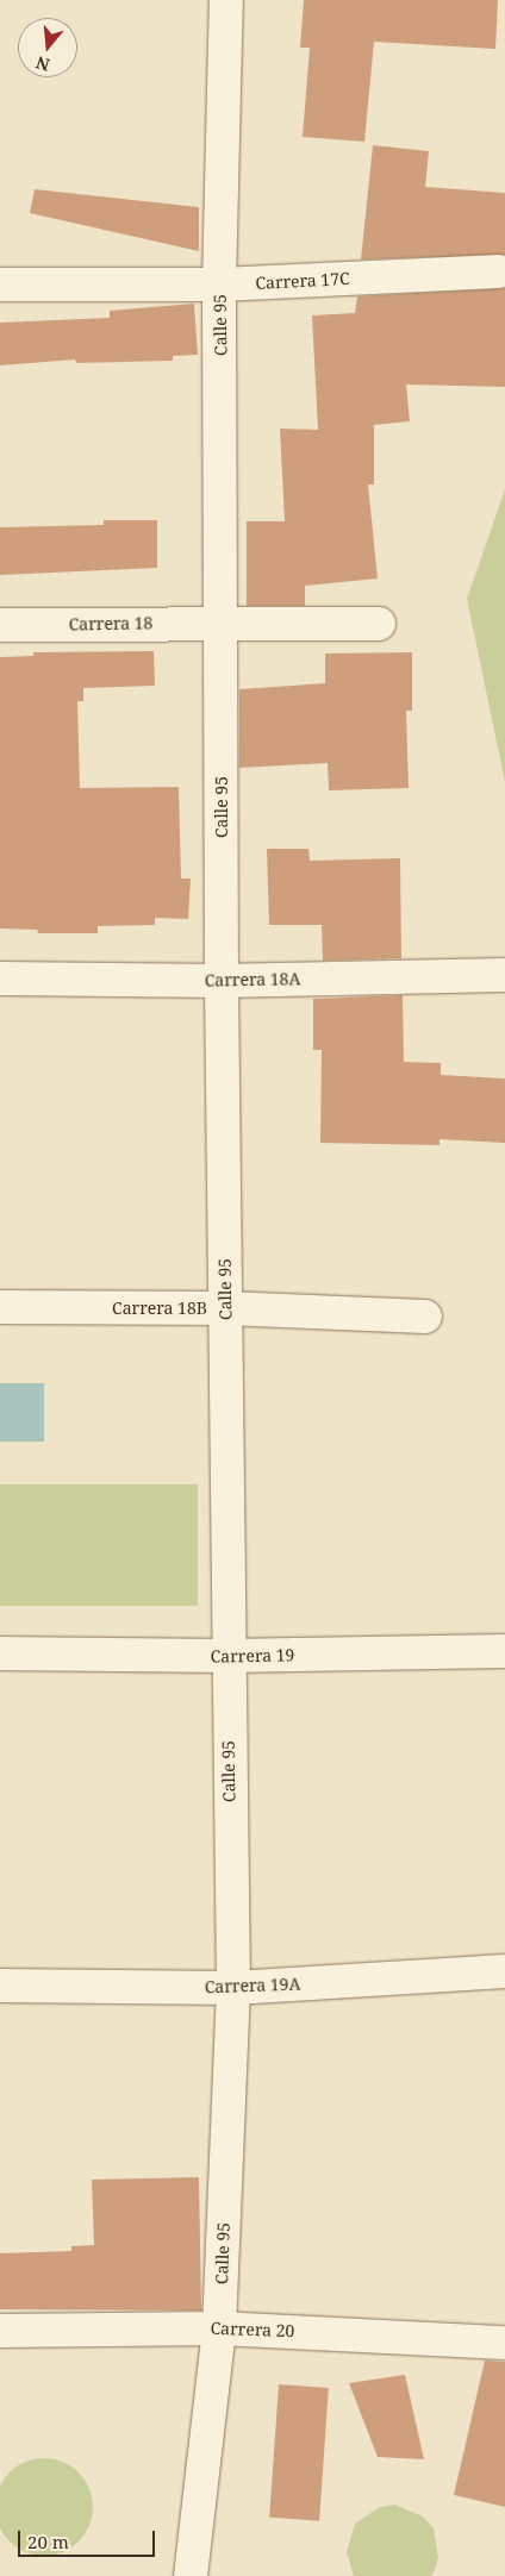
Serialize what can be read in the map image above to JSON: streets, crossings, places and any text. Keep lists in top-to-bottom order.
{
  "streets": {
    "street": [
      "Carrera 17C",
      "Calle 95",
      "Carrera 18",
      "Carrera 18A",
      "Carrera 18B",
      "Carrera 19",
      "Carrera 19A",
      "Carrera 20"
    ]
  },
  "crossings": [
    ["Carrera 17C", "Calle 95"],
    ["Calle 95", "Carrera 18"],
    ["Calle 95", "Carrera 18A"],
    ["Calle 95", "Carrera 18B"],
    ["Calle 95", "Carrera 19"],
    ["Calle 95", "Carrera 19A"],
    ["Calle 95", "Carrera 20"]
  ],
  "scale_bar": "20 m",
  "north": "bottom"
}
